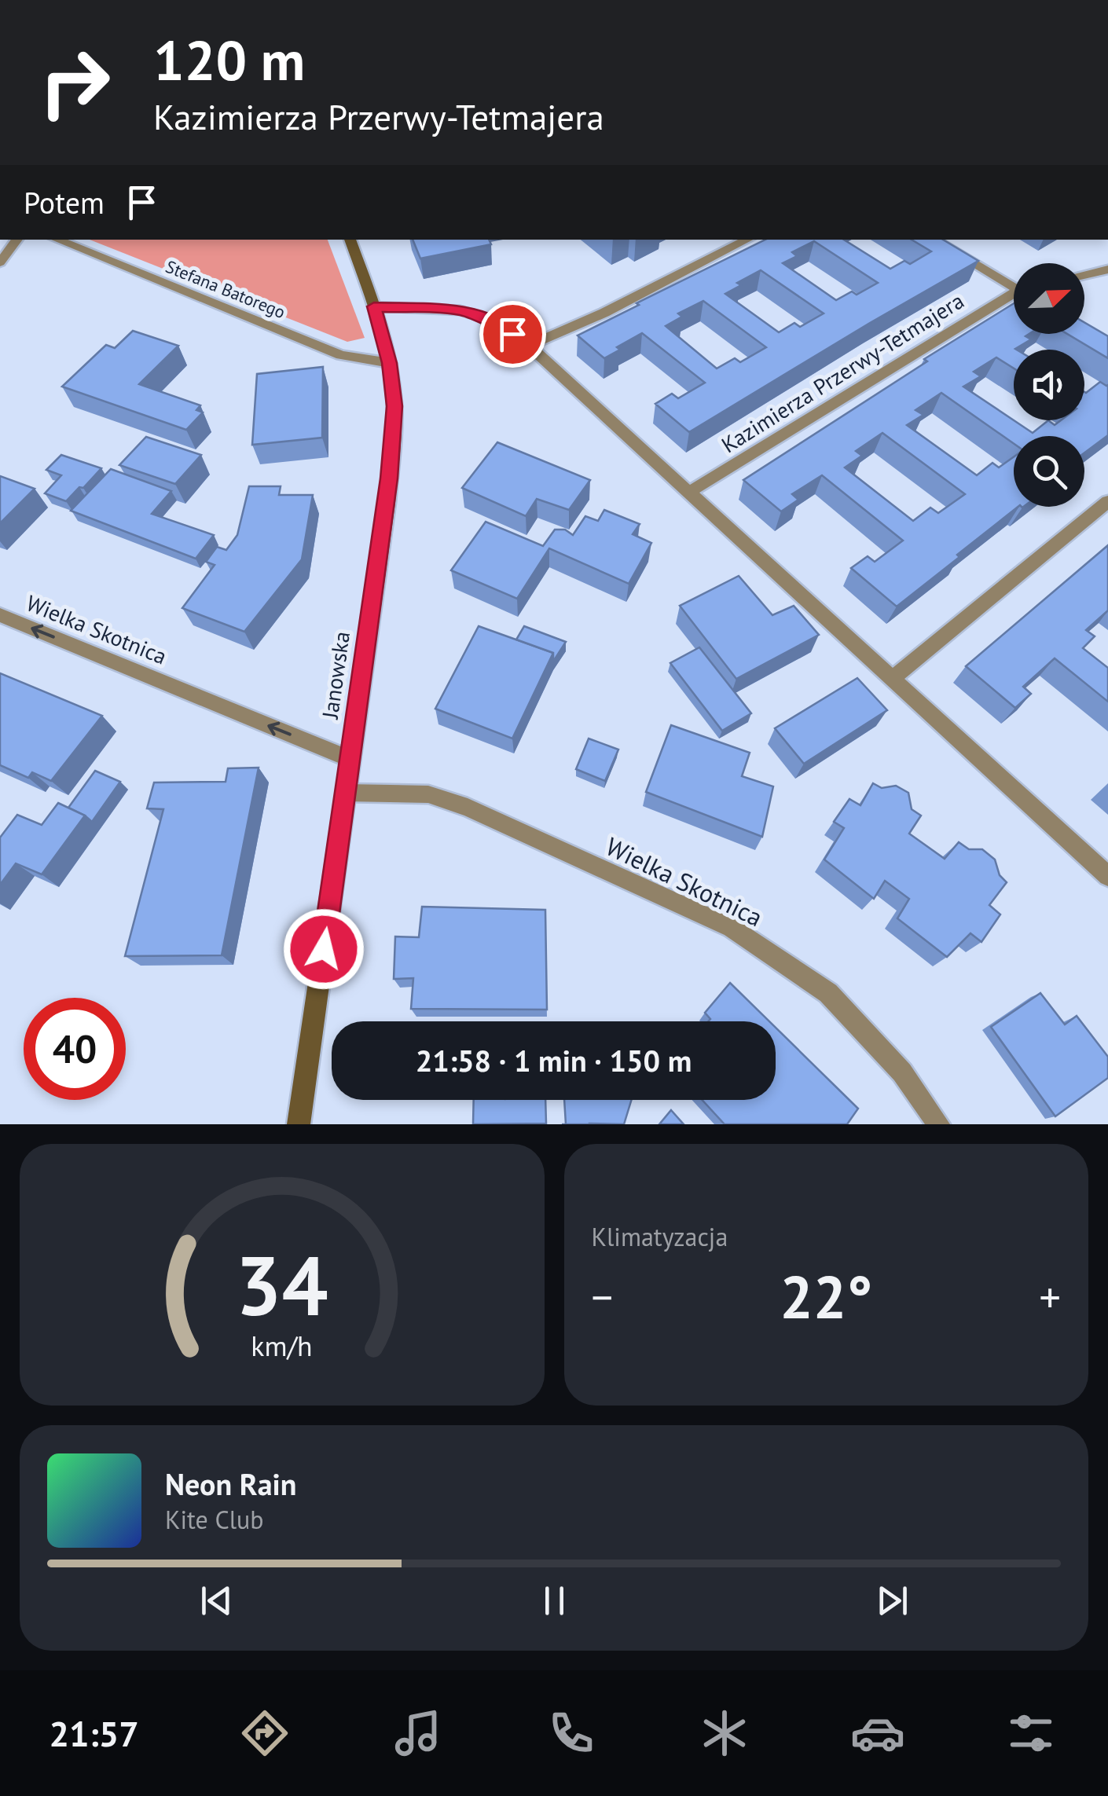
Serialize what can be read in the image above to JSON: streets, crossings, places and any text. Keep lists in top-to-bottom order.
{
  "streets": {
    "street": [
      "Stefana Batorego",
      "Kazimierza Przerwy-Tetmajera",
      "Wielka Skotnica",
      "Janowska"
    ]
  },
  "crossings": [
    ["Stefana Batorego", "Janowska"],
    ["Wielka Skotnica", "Janowska"]
  ],
  "north": "top right",
  "page": {
    "turn": ["120 m", "Kazimierza Przerwy-Tetmajera"],
    "then": "Potem",
    "limit": "40",
    "trip": "21:58 · 1 min · 150 m",
    "tile": "Klimatyzacja",
    "heat": ["−", "22°", "+"],
    "song": ["Neon Rain", "Kite Club"],
    "tabs": "21:57",
    "gauge": ["34", "km/h"]
  }
}
